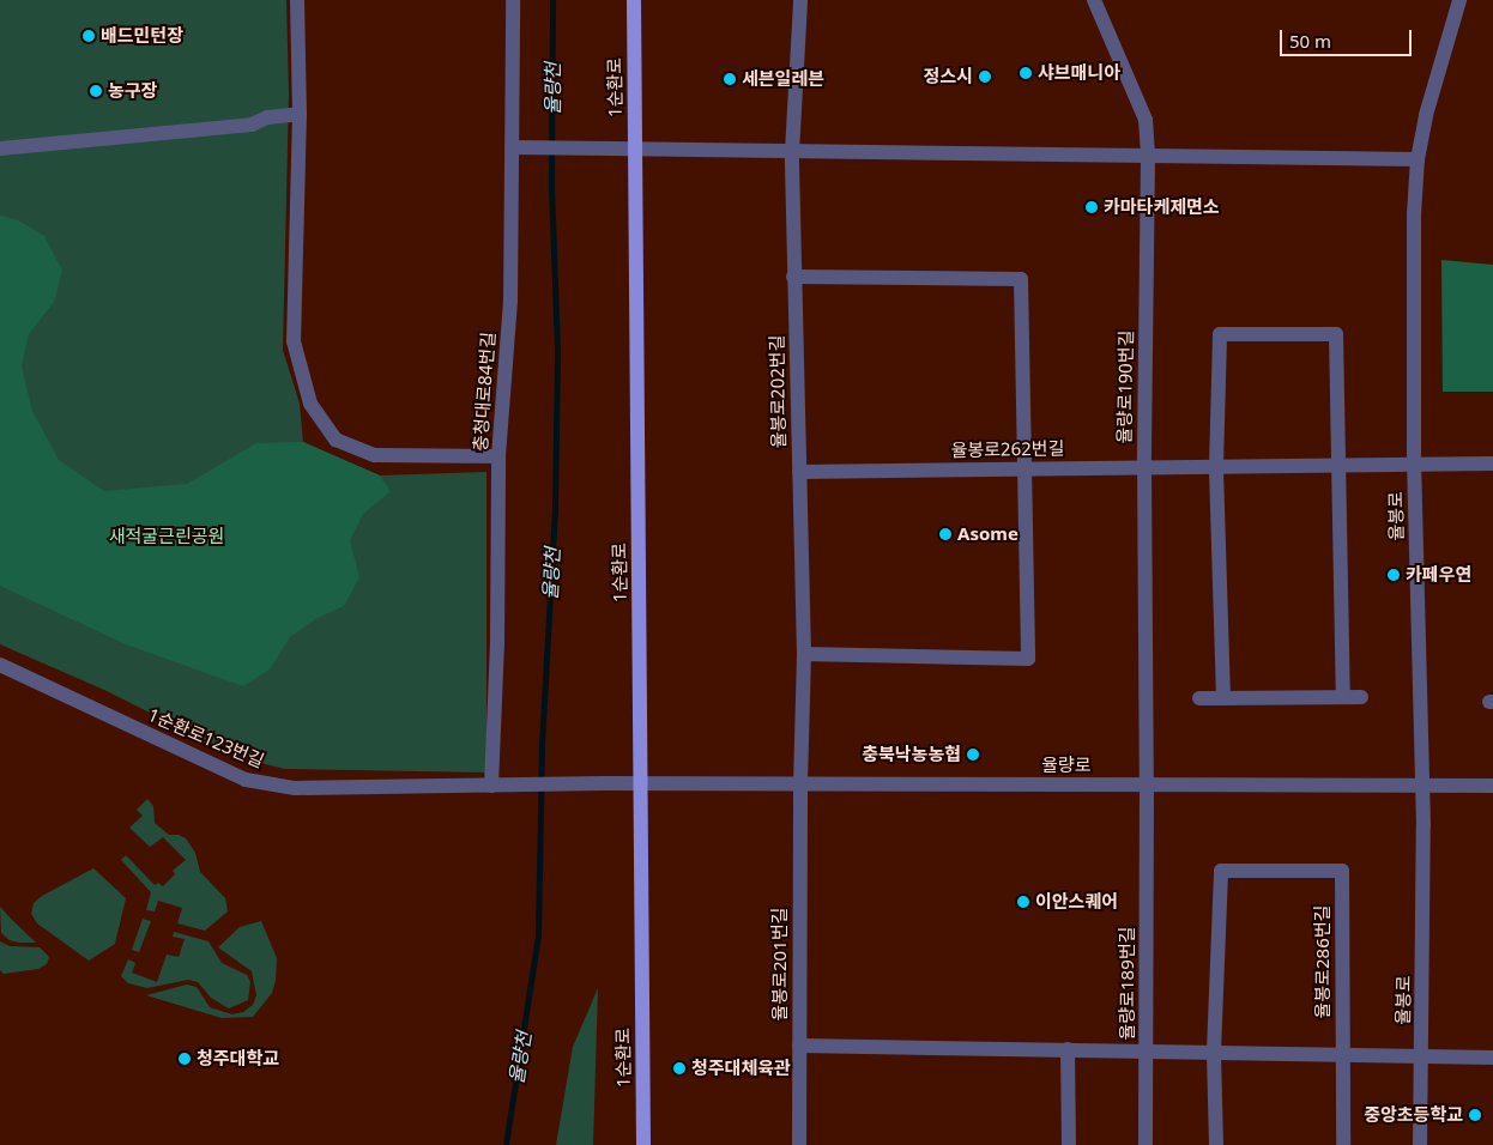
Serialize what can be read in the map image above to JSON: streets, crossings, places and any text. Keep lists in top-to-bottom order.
{
  "streets": {
    "main road": ["1순환로"],
    "street": [
      "율량로190번길",
      "충청대로84번길",
      "율봉로202번길",
      "율봉로262번길",
      "율봉로",
      "1순환로123번길",
      "율량로",
      "율봉로286번길",
      "율봉로201번길",
      "율량로189번길"
    ]
  },
  "crossings": [
    ["1순환로", "율량로"],
    ["율량로190번길", "율봉로262번길"],
    ["율량로190번길", "율량로"],
    ["율량로190번길", "율량로189번길"],
    ["충청대로84번길", "1순환로123번길"],
    ["율봉로202번길", "율봉로262번길"],
    ["율봉로202번길", "율량로"],
    ["율봉로202번길", "율봉로201번길"],
    ["율봉로262번길", "율봉로"],
    ["율봉로", "율량로"],
    ["1순환로123번길", "율량로"],
    ["율량로", "율봉로201번길"],
    ["율량로", "율량로189번길"]
  ],
  "water": ["율량천"],
  "parks": ["새적굴근린공원"],
  "places": [
    "배드민턴장",
    "샤브매니아",
    "정스시",
    "세븐일레븐",
    "농구장",
    "카마타케제면소",
    "Asome",
    "카페우연",
    "충북낙농농협",
    "이안스퀘어",
    "청주대학교",
    "청주대체육관",
    "중앙초등학교"
  ],
  "scale_bar": "50 m"
}
